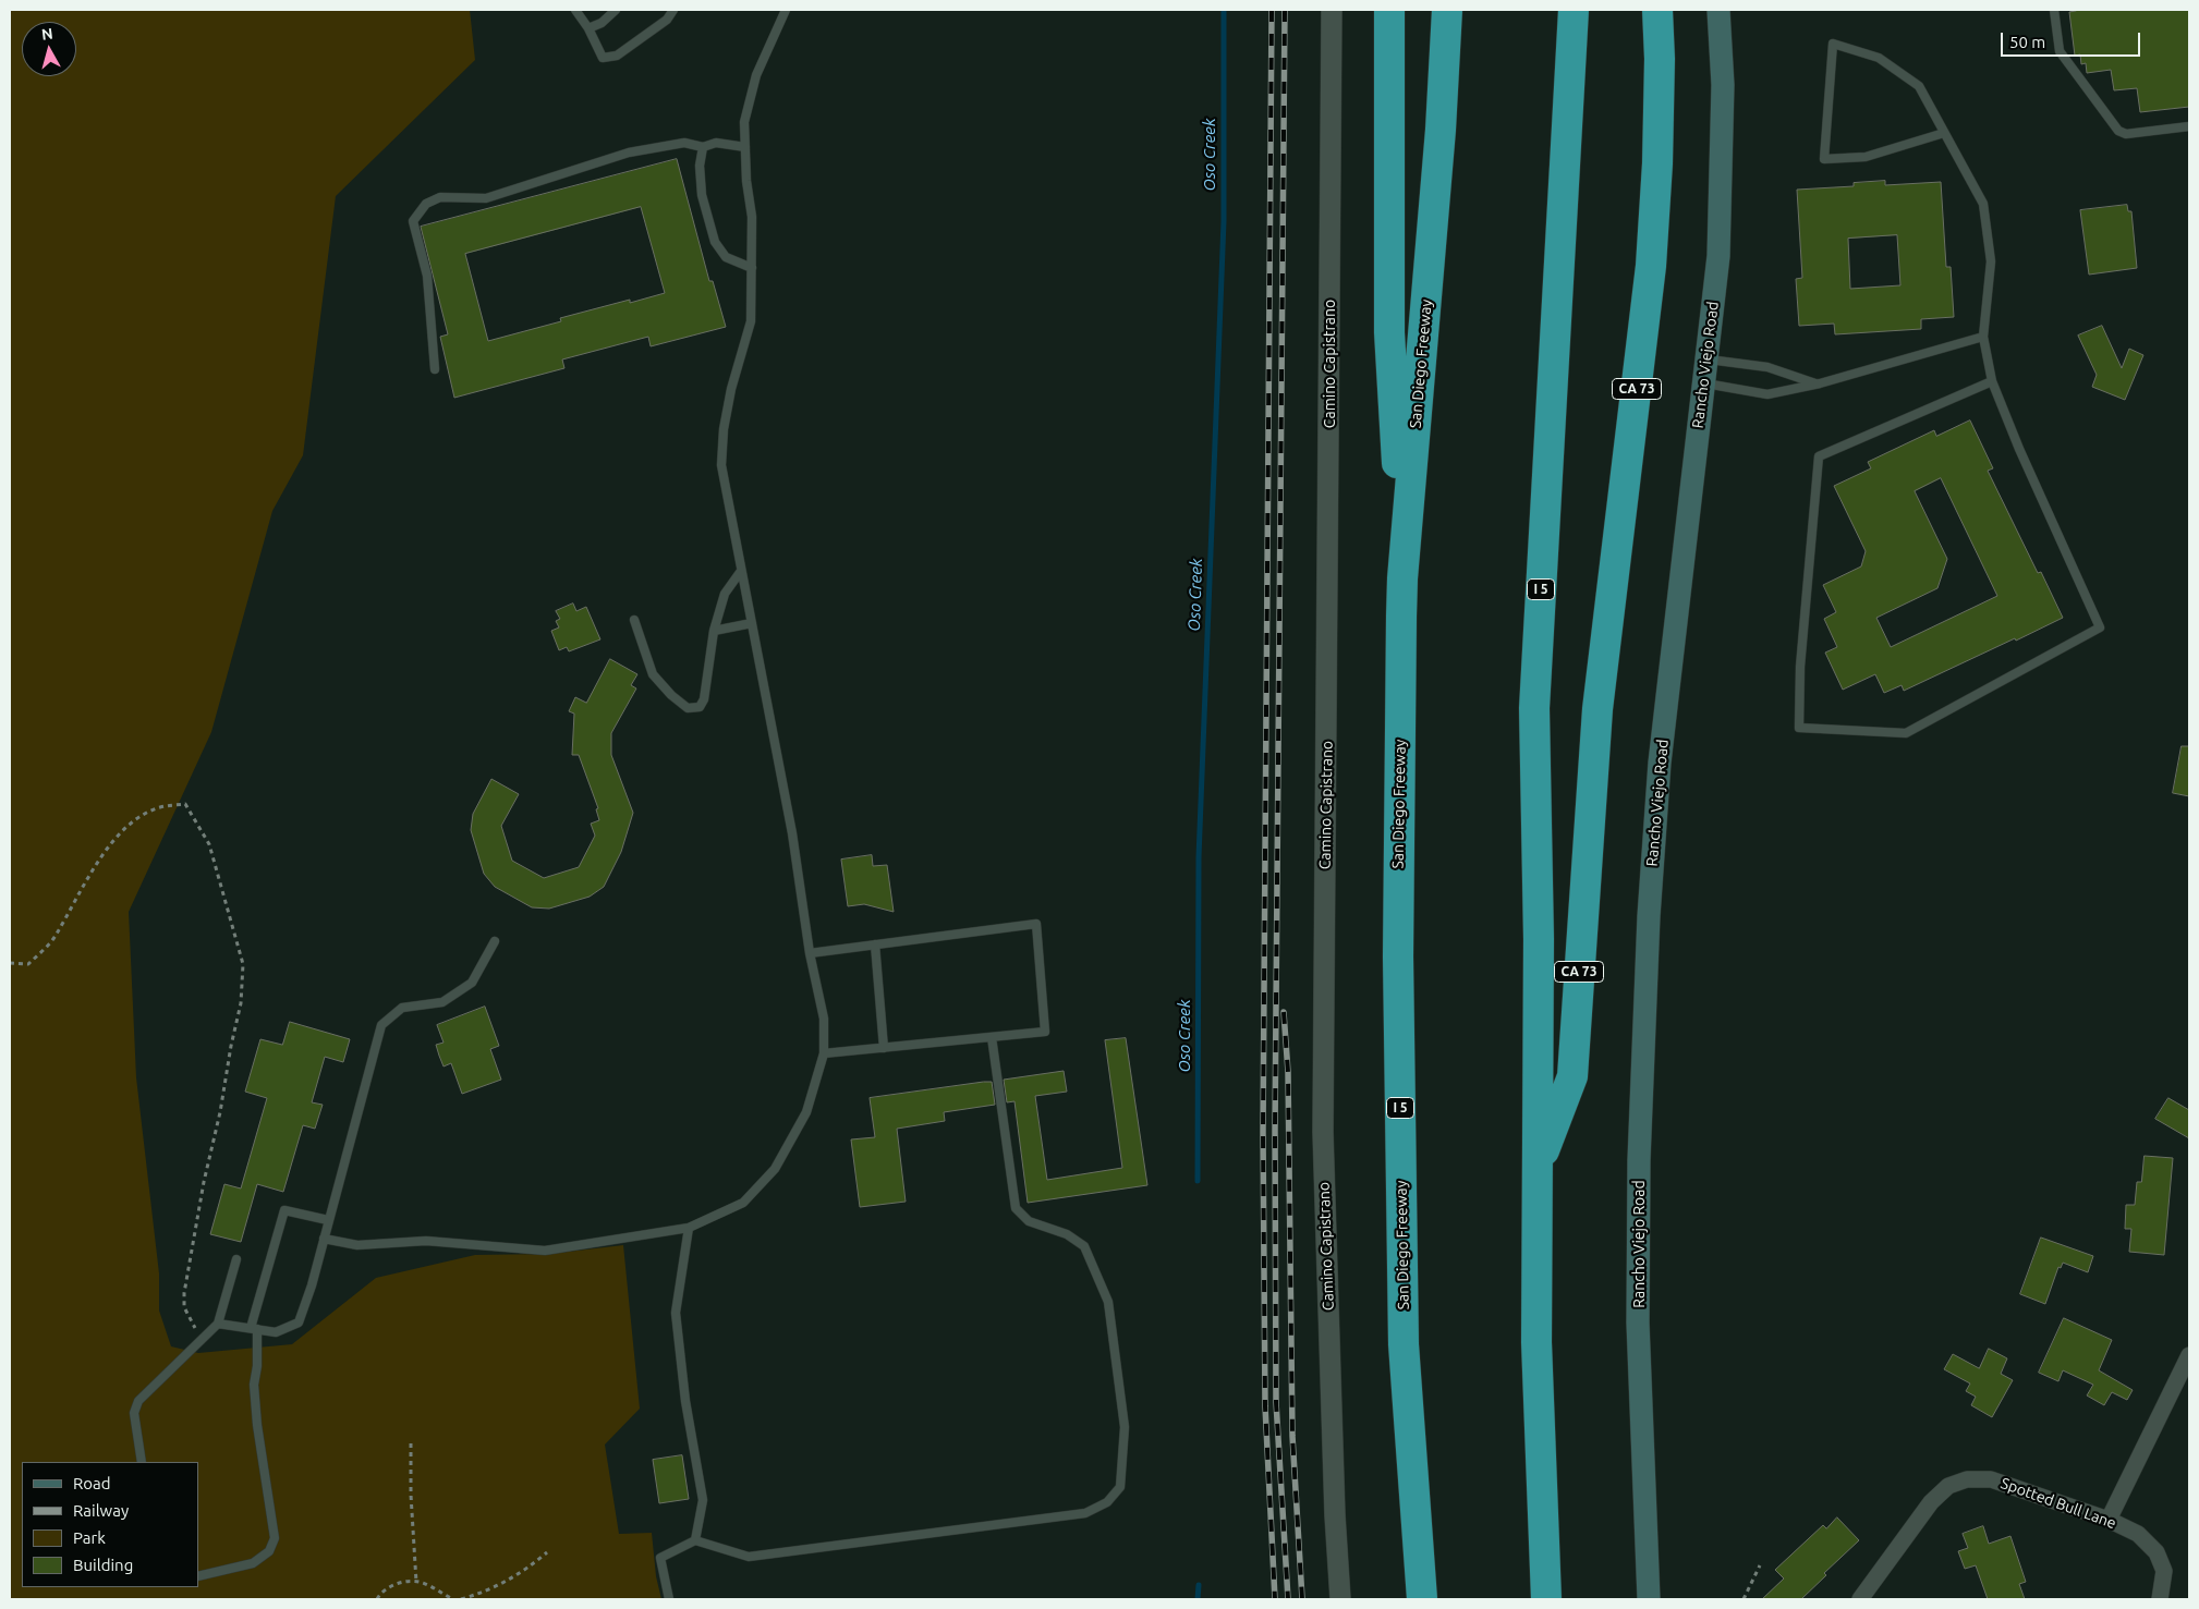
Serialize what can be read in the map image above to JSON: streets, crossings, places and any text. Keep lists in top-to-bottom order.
{
  "streets": {
    "highway": ["San Diego Freeway", "CA 73", "I 5"],
    "main road": ["Rancho Viejo Road"],
    "street": ["Camino Capistrano", "Spotted Bull Lane"]
  },
  "crossings": [
    ["CA 73", "I 5"]
  ],
  "water": ["Oso Creek"],
  "legend": [
    "Road",
    "Railway",
    "Park",
    "Building"
  ],
  "scale_bar": "50 m",
  "north": "top"
}
